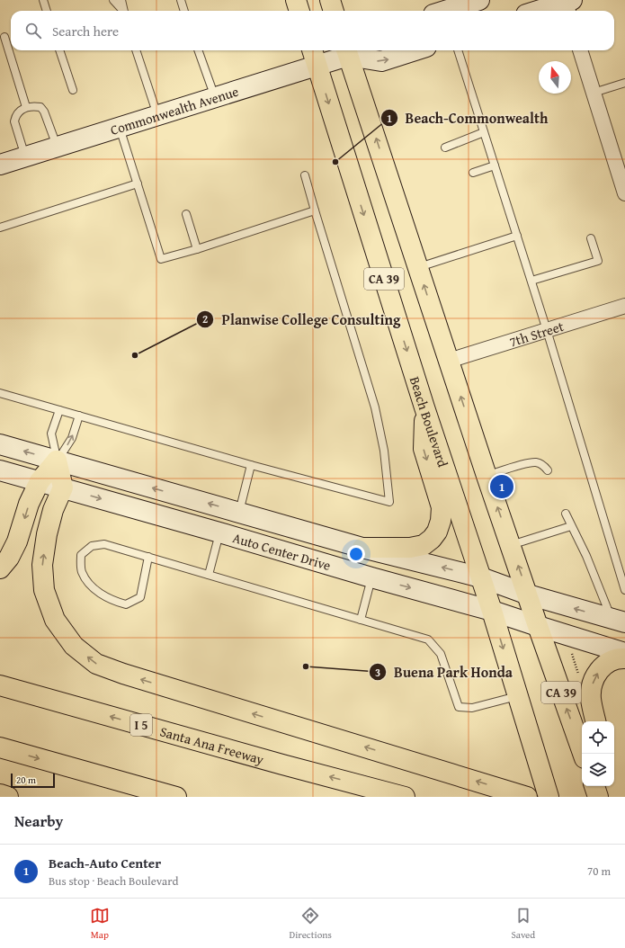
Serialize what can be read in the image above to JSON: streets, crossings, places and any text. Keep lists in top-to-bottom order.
{
  "streets": {
    "main road": [
      "Commonwealth Avenue",
      "CA 39",
      "Beach Boulevard",
      "Auto Center Drive",
      "I 5",
      "Santa Ana Freeway"
    ],
    "street": ["7th Street"]
  },
  "crossings": [
    ["Commonwealth Avenue", "Beach Boulevard"],
    ["CA 39", "7th Street"],
    ["CA 39", "Auto Center Drive"],
    ["Beach Boulevard", "Auto Center Drive"]
  ],
  "places": ["Beach-Commonwealth", "Planwise College Consulting", "Buena Park Honda"],
  "scale_bar": "20 m",
  "north": "top",
  "page": {
    "search": "Search here",
    "pins": "1",
    "scale": "20 m",
    "heading": "Nearby",
    "list": [
      {
        "mark": "1",
        "name": "Beach-Auto Center",
        "note": "Bus stop · Beach Boulevard",
        "value": "70 m"
      }
    ],
    "nav": ["Map", "Directions", "Saved"]
  }
}
